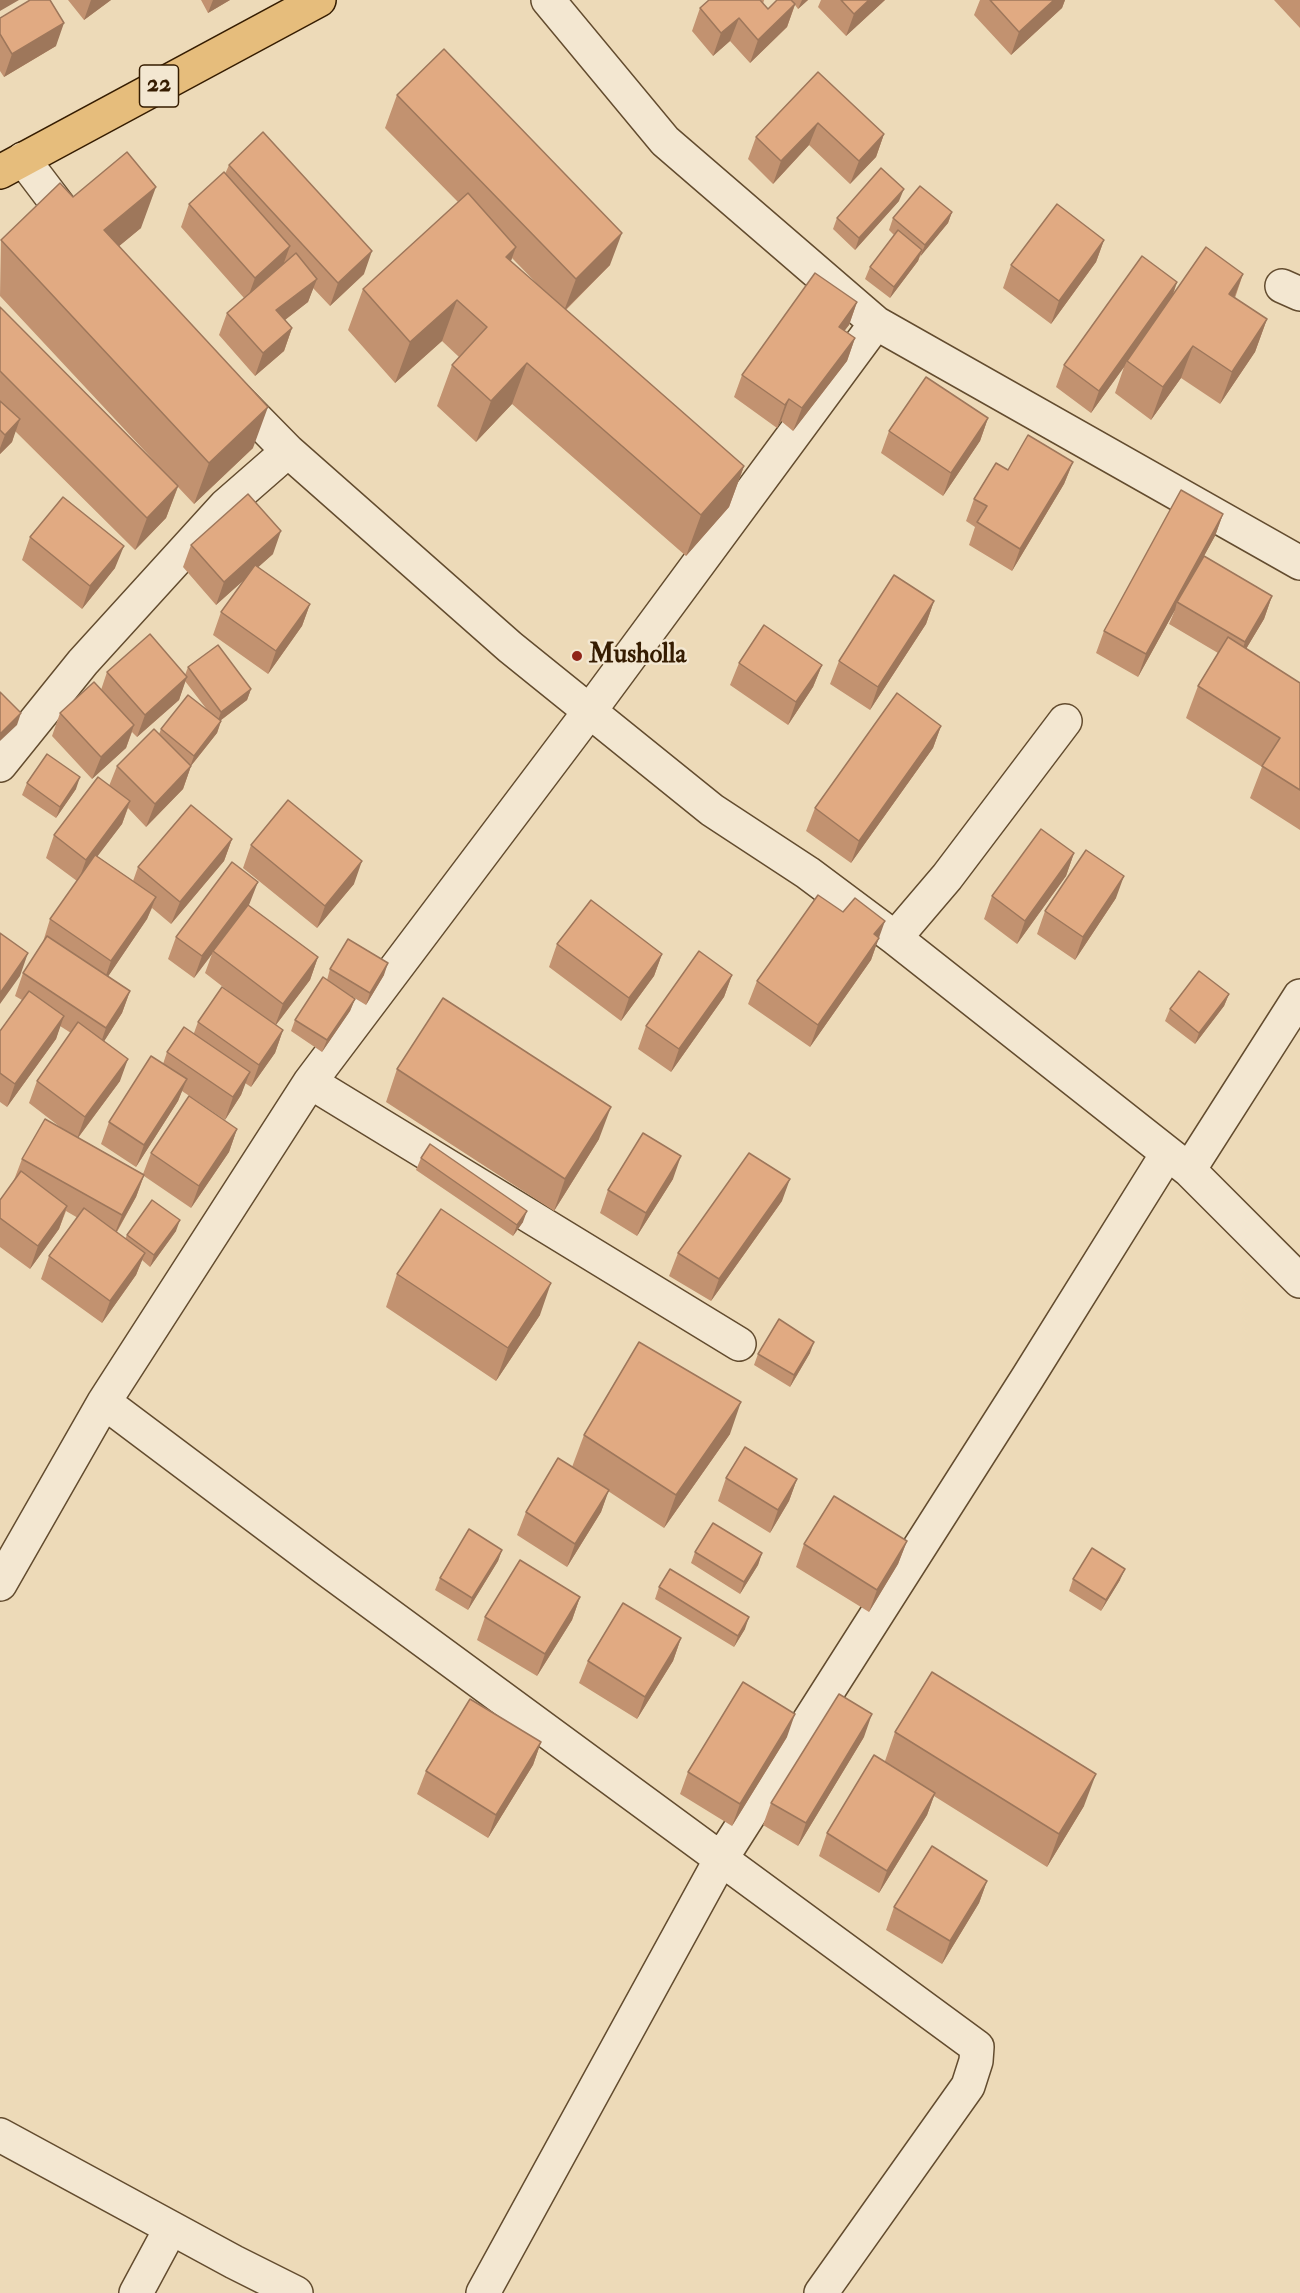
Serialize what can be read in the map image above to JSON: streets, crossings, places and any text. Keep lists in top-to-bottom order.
{
  "streets": {
    "highway": ["22"]
  },
  "places": ["Musholla"]
}
